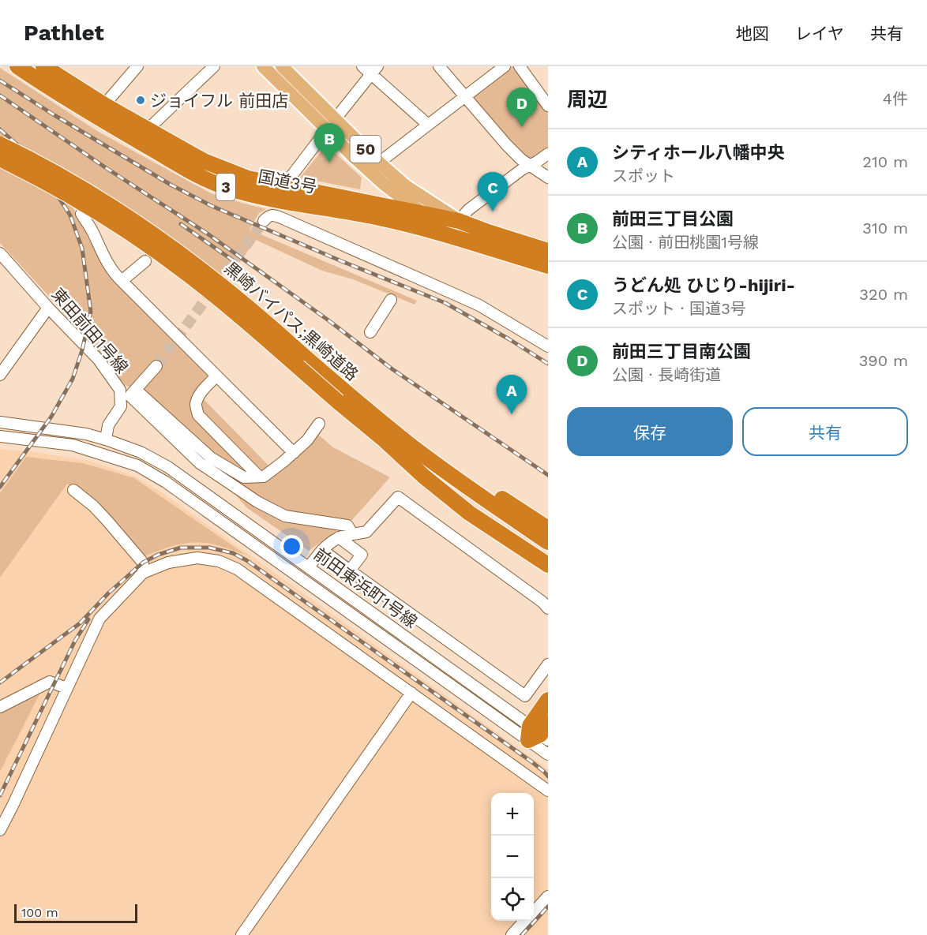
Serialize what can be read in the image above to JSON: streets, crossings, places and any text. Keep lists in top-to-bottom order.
{
  "streets": {
    "highway": ["国道3号", "3", "黒崎バイパス;黒崎道路"],
    "main road": ["50"],
    "street": ["東田前田1号線", "前田東浜町1号線"]
  },
  "crossings": [
    ["50", "国道3号"]
  ],
  "places": ["ジョイフル 前田店"],
  "scale_bar": "100 m",
  "page": {
    "header": "Pathlet",
    "nav": ["地図", "レイヤ", "共有"],
    "heading": ["周辺", "4件"],
    "pins": [
      "D",
      "B",
      "C",
      "A"
    ],
    "list": [
      {
        "mark": "A",
        "name": "シティホール八幡中央",
        "note": "スポット",
        "value": "210 m"
      },
      {
        "mark": "B",
        "name": "前田三丁目公園",
        "note": "公園 · 前田桃園1号線",
        "value": "310 m"
      },
      {
        "mark": "C",
        "name": "うどん処 ひじり-hijiri-",
        "note": "スポット · 国道3号",
        "value": "320 m"
      },
      {
        "mark": "D",
        "name": "前田三丁目南公園",
        "note": "公園 · 長崎街道",
        "value": "390 m"
      }
    ],
    "buttons": ["保存", "共有"],
    "map_buttons": ["+", "−"],
    "scale": "100 m"
  }
}
